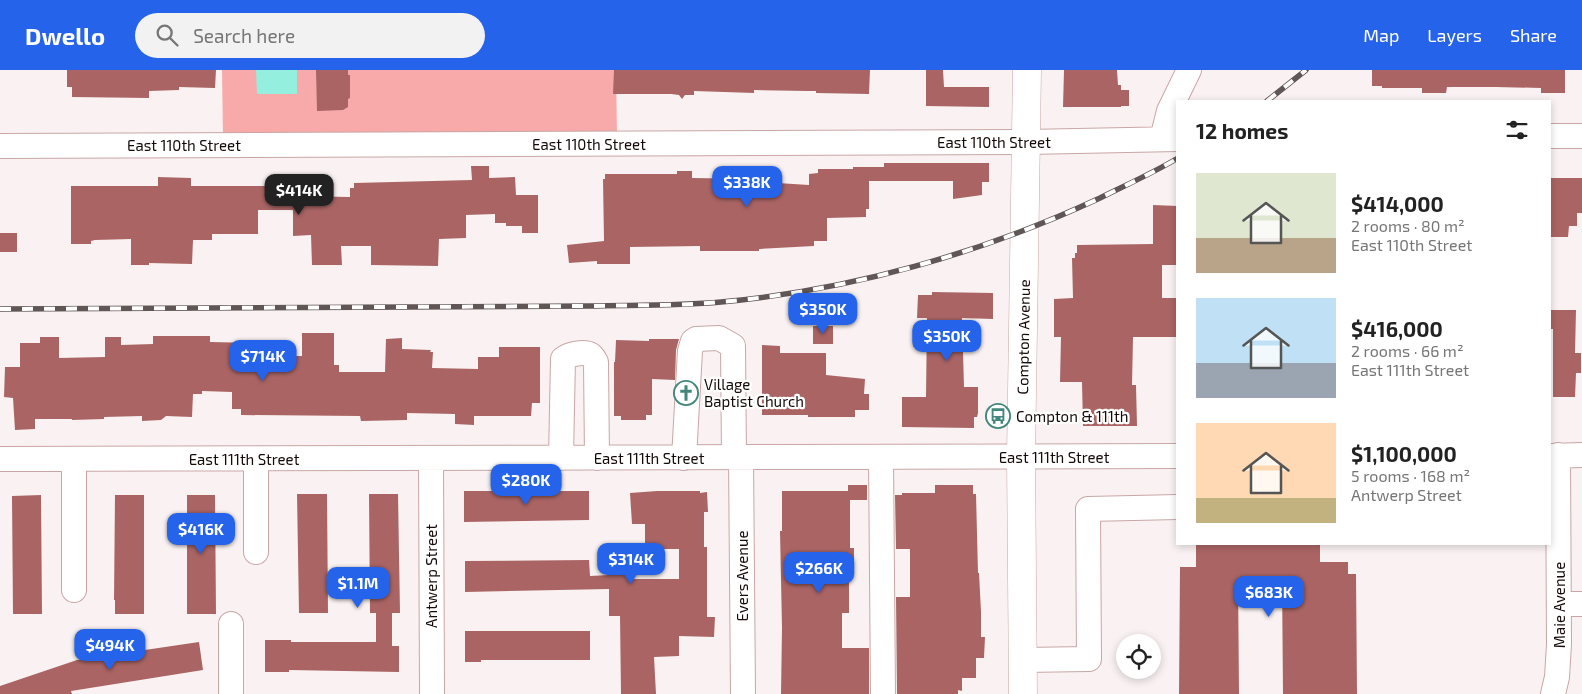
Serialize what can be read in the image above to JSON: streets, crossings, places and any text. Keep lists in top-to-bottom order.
{
  "streets": {
    "main road": ["Compton Avenue"],
    "street": [
      "East 110th Street",
      "East 111th Street",
      "Antwerp Street",
      "Evers Avenue",
      "Maie Avenue"
    ]
  },
  "crossings": [
    ["East 110th Street", "Compton Avenue"],
    ["Compton Avenue", "East 111th Street"],
    ["East 111th Street", "Antwerp Street"],
    ["East 111th Street", "Evers Avenue"]
  ],
  "places": {
    "church": ["Village Baptist Church"],
    "bus stop": ["Compton & 111th"]
  },
  "page": {
    "header": "Dwello",
    "search": "Search here",
    "nav": ["Map", "Layers", "Share"],
    "heading": "12 homes",
    "list": [
      {
        "name": "$414,000",
        "note": "2 rooms · 80 m² · East 110th Street"
      },
      {
        "name": "$416,000",
        "note": "2 rooms · 66 m² · East 111th Street"
      },
      {
        "name": "$1,100,000",
        "note": "5 rooms · 168 m² · Antwerp Street"
      }
    ],
    "price": [
      "$338K",
      "$414K",
      "$350K",
      "$350K",
      "$714K",
      "$280K",
      "$416K",
      "$314K",
      "$266K",
      "$1.1M",
      "$683K",
      "$494K"
    ]
  }
}
